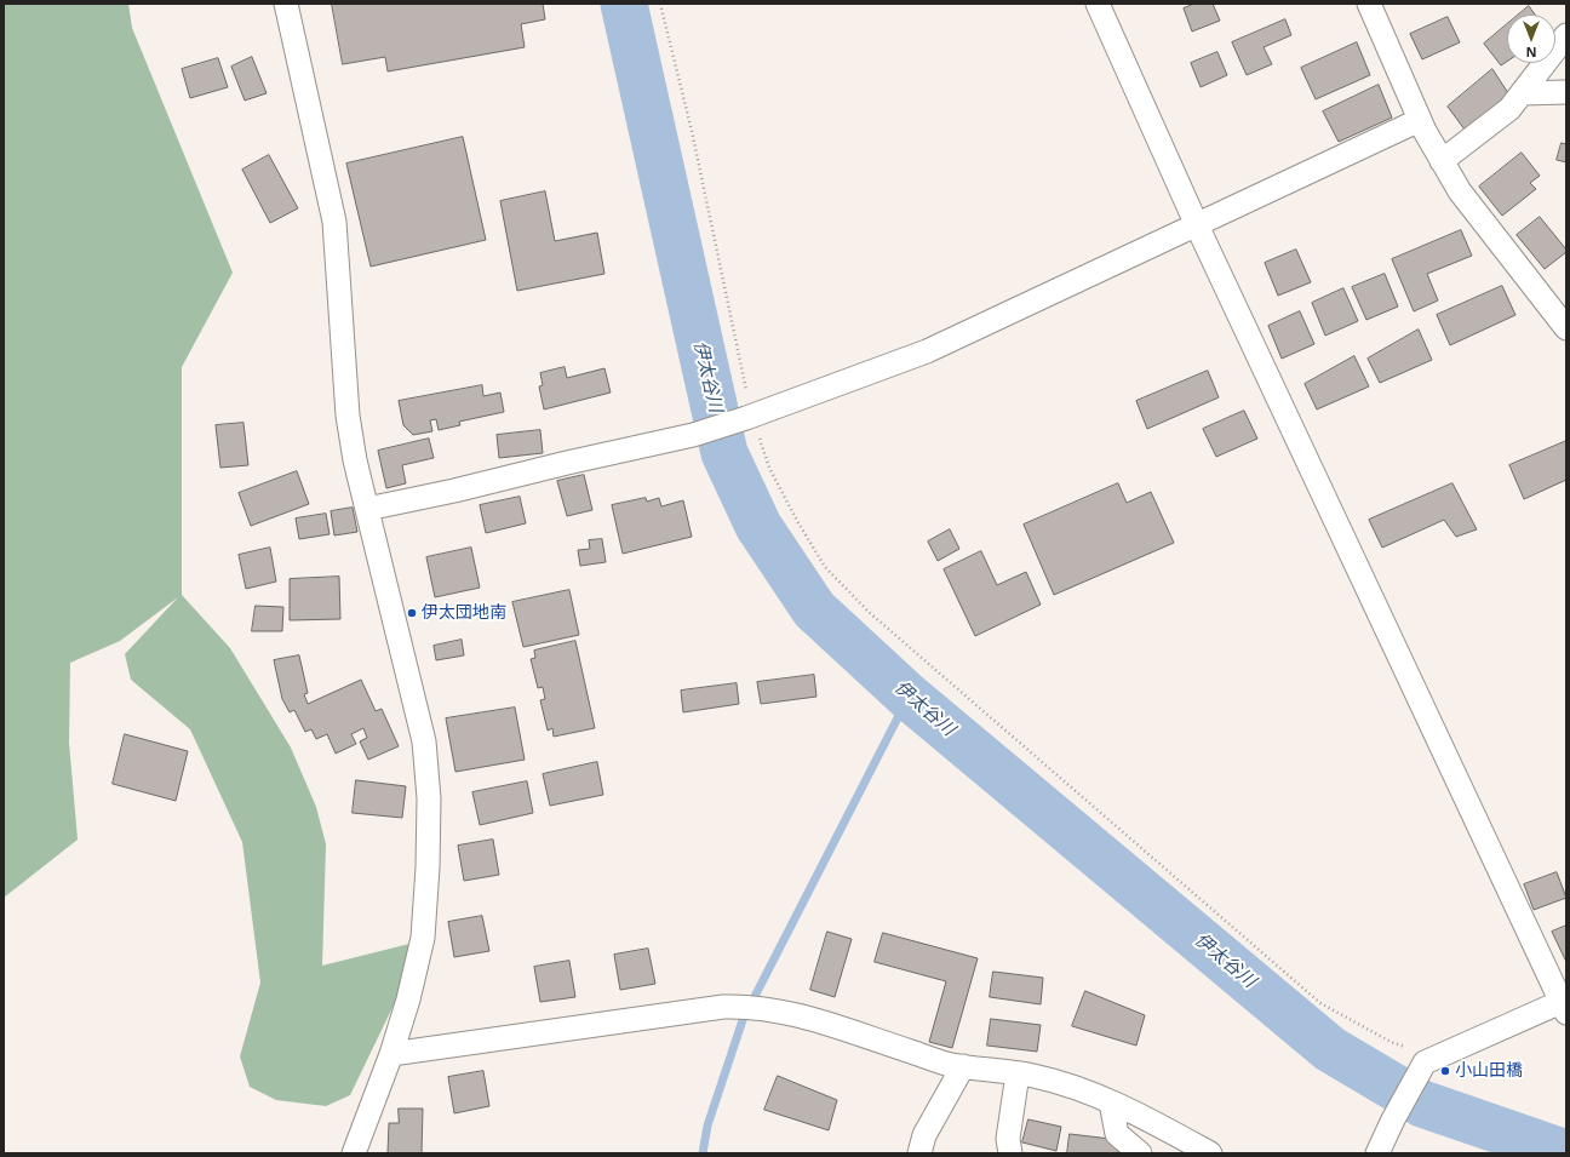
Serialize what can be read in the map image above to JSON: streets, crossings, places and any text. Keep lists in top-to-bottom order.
{
  "water": ["伊太谷川"],
  "places": ["伊太団地南", "小山田橋"],
  "north": "bottom"
}
